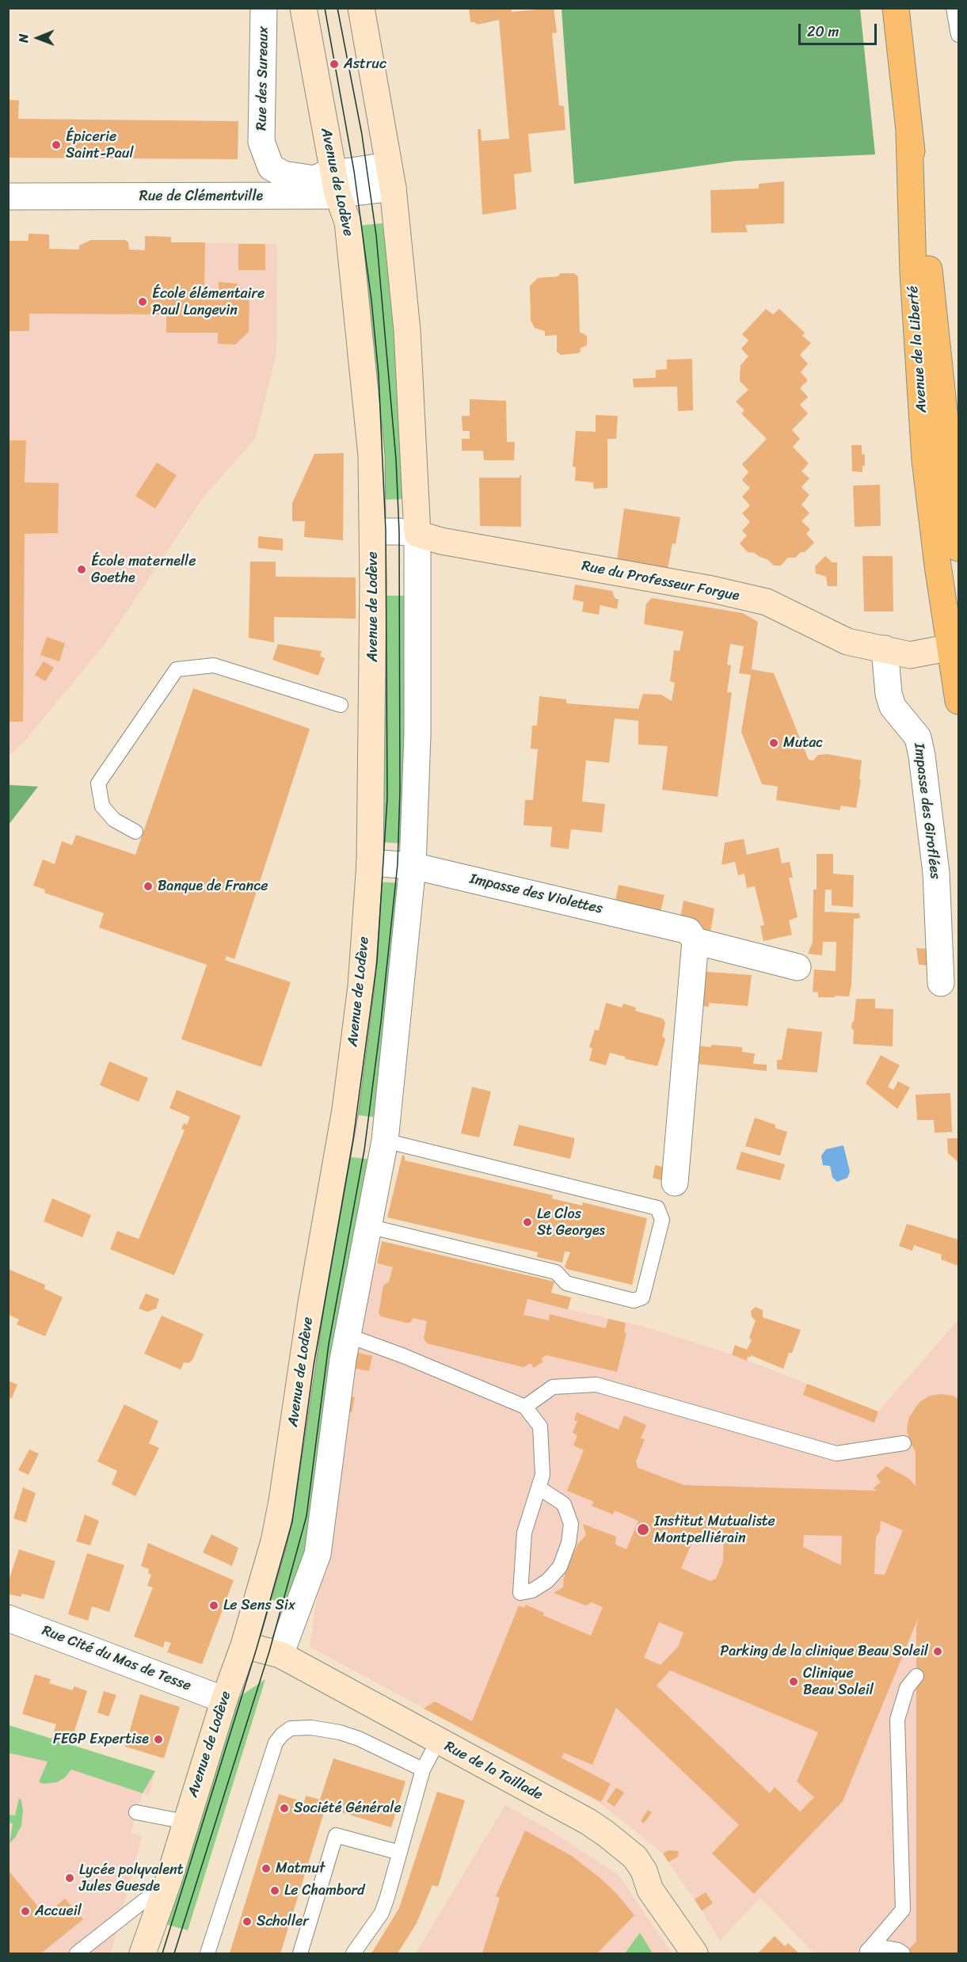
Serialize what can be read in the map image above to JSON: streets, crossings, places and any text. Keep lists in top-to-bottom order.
{
  "streets": {
    "main road": ["Avenue de la Liberté"],
    "street": [
      "Rue des Sureaux",
      "Avenue de Lodève",
      "Rue de Clémentville",
      "Rue du Professeur Forgue",
      "Impasse des Giroflées",
      "Impasse des Violettes",
      "Rue Cité du Mas de Tesse",
      "Rue de la Taillade"
    ]
  },
  "crossings": [
    ["Rue des Sureaux", "Avenue de Lodève"],
    ["Rue des Sureaux", "Rue de Clémentville"],
    ["Avenue de Lodève", "Rue de Clémentville"],
    ["Avenue de Lodève", "Rue du Professeur Forgue"],
    ["Avenue de Lodève", "Impasse des Violettes"],
    ["Avenue de Lodève", "Rue Cité du Mas de Tesse"],
    ["Avenue de Lodève", "Rue de la Taillade"],
    ["Avenue de la Liberté", "Rue du Professeur Forgue"],
    ["Rue du Professeur Forgue", "Impasse des Giroflées"]
  ],
  "places": [
    "Astruc",
    "Épicerie Saint-Paul",
    "École élémentaire Paul Langevin",
    "École maternelle Goethe",
    "Mutac",
    "Banque de France",
    "Le Clos St Georges",
    "Institut Mutualiste Montpelliérain",
    "Le Sens Six",
    "Parking de la clinique Beau Soleil",
    "Clinique Beau Soleil",
    "FEGP Expertise",
    "Société Générale",
    "Matmut",
    "Lycée polyvalent Jules Guesde",
    "Le Chambord",
    "Accueil",
    "Scholler"
  ],
  "scale_bar": "20 m",
  "north": "left"
}
